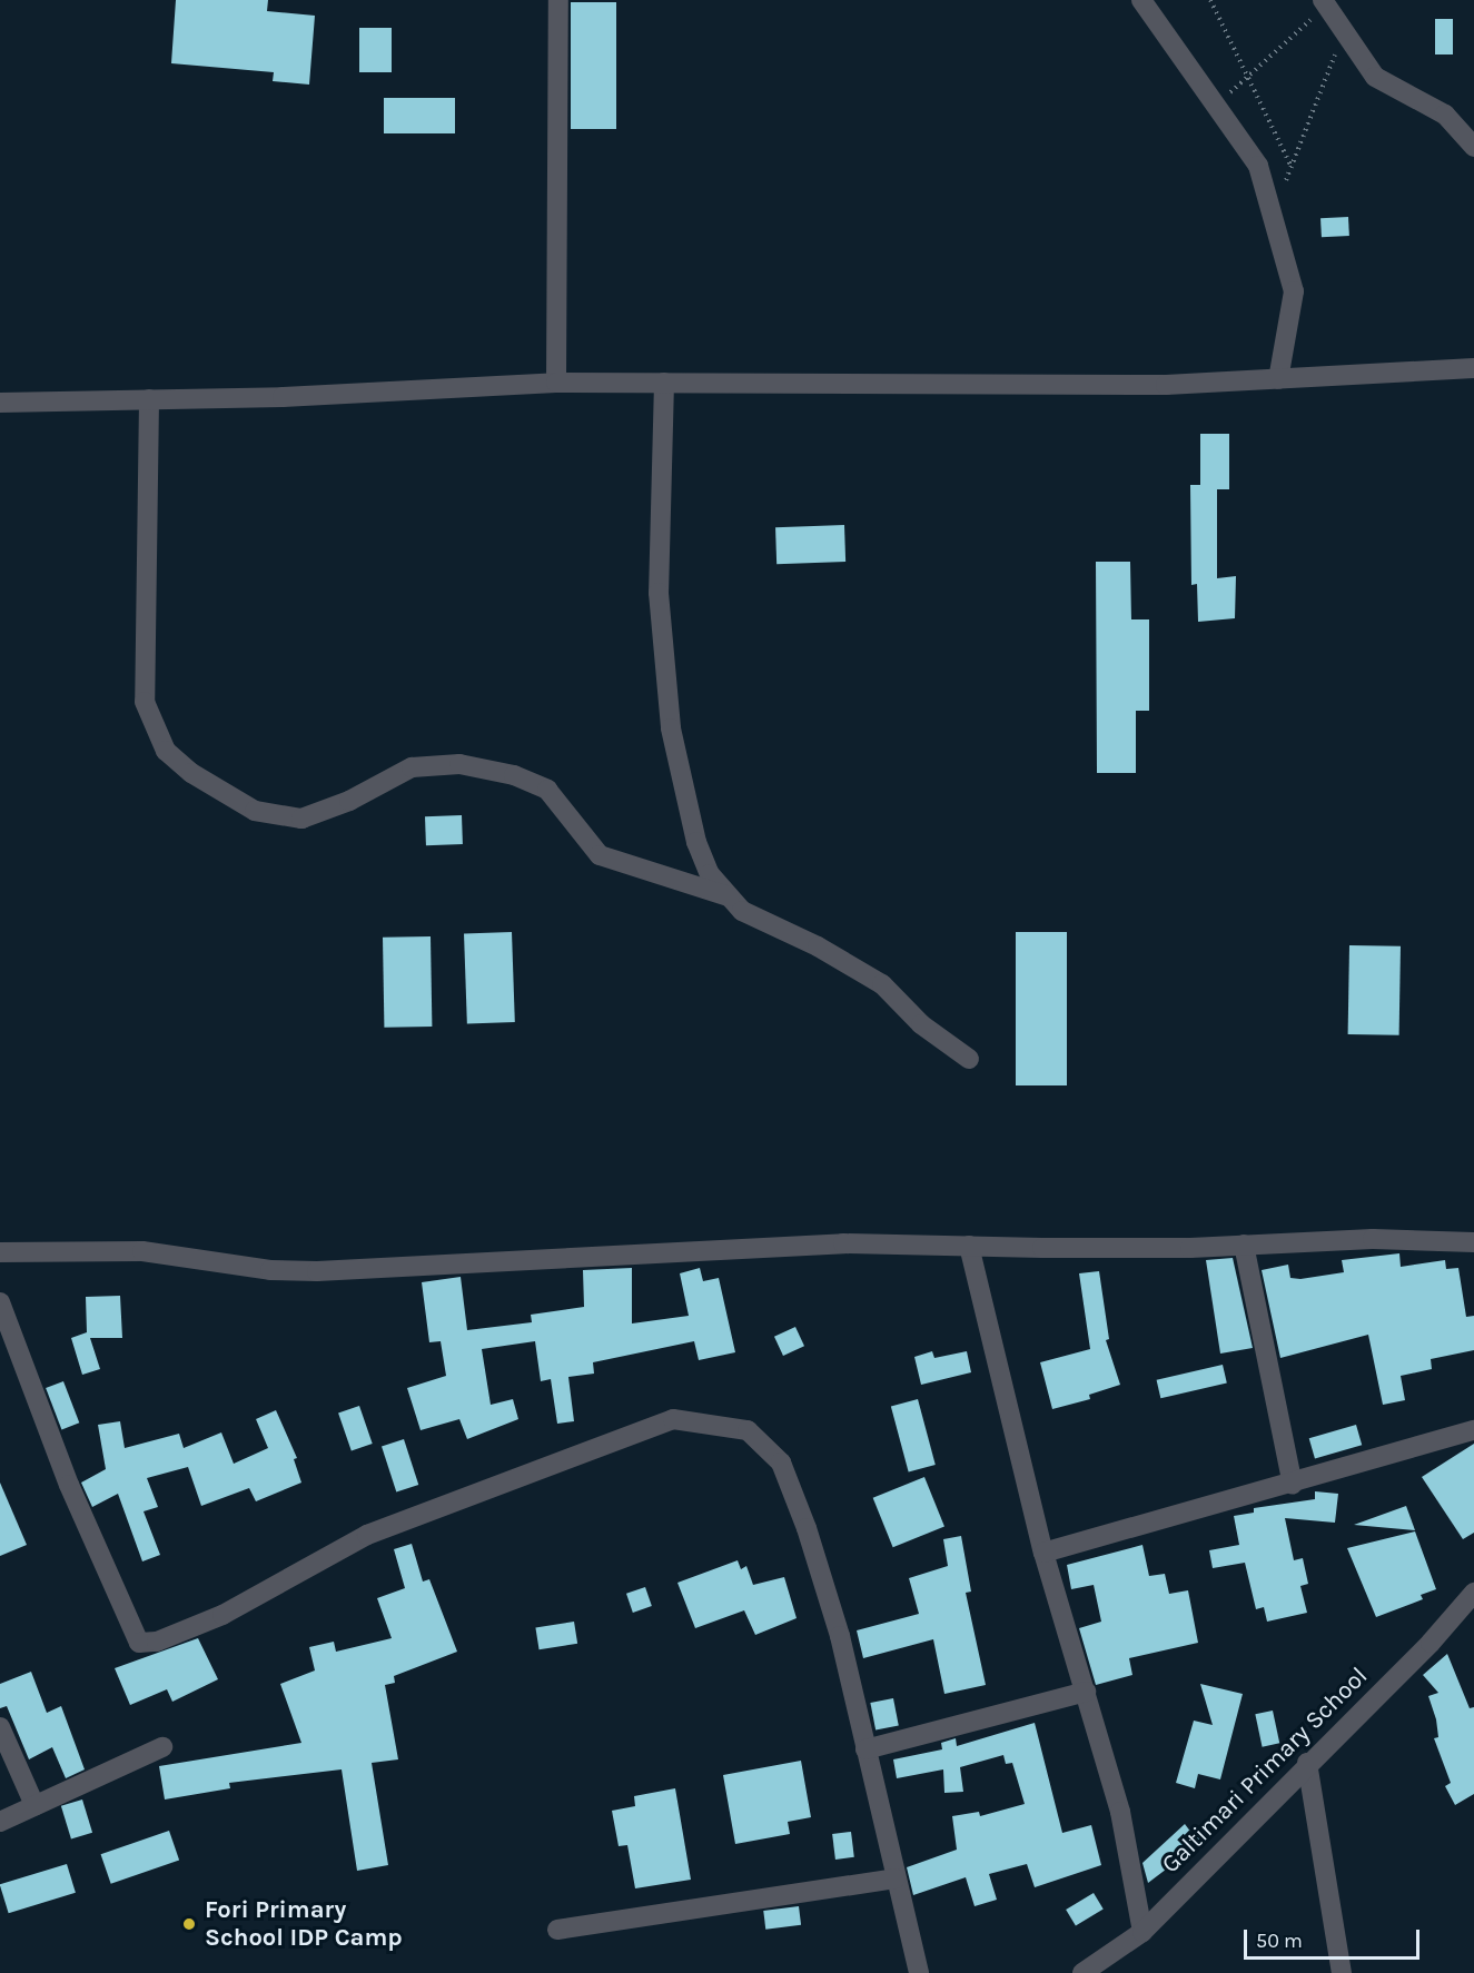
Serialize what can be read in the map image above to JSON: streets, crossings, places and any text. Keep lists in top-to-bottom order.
{
  "streets": {
    "street": ["Galtimari Primary School"]
  },
  "places": ["Fori Primary School IDP Camp"],
  "scale_bar": "50 m"
}
